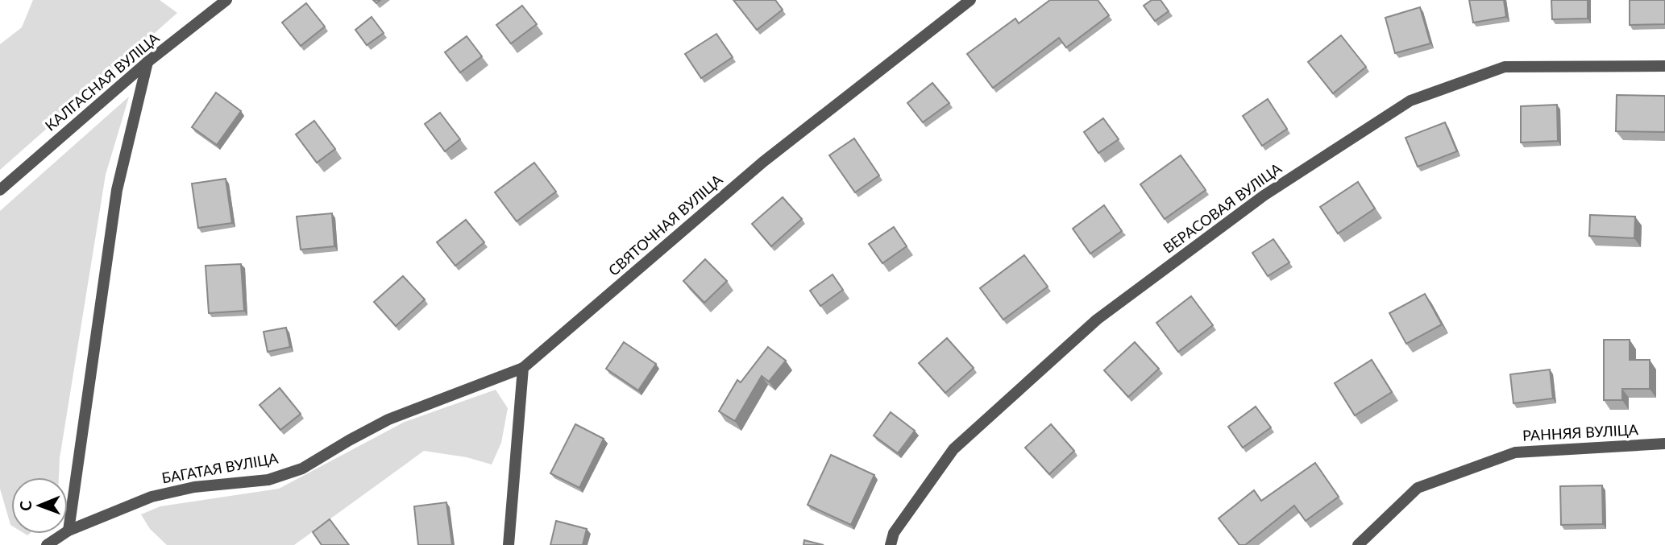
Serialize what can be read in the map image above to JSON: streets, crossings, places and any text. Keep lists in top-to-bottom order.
{
  "streets": {
    "street": [
      "КАЛГАСНАЯ ВУЛІЦА",
      "ВЕРАСОВАЯ ВУЛІЦА",
      "СВЯТОЧНАЯ ВУЛІЦА",
      "РАННЯЯ ВУЛІЦА",
      "БАГАТАЯ ВУЛІЦА"
    ]
  },
  "crossings": [
    ["СВЯТОЧНАЯ ВУЛІЦА", "БАГАТАЯ ВУЛІЦА"]
  ],
  "north": "left"
}
